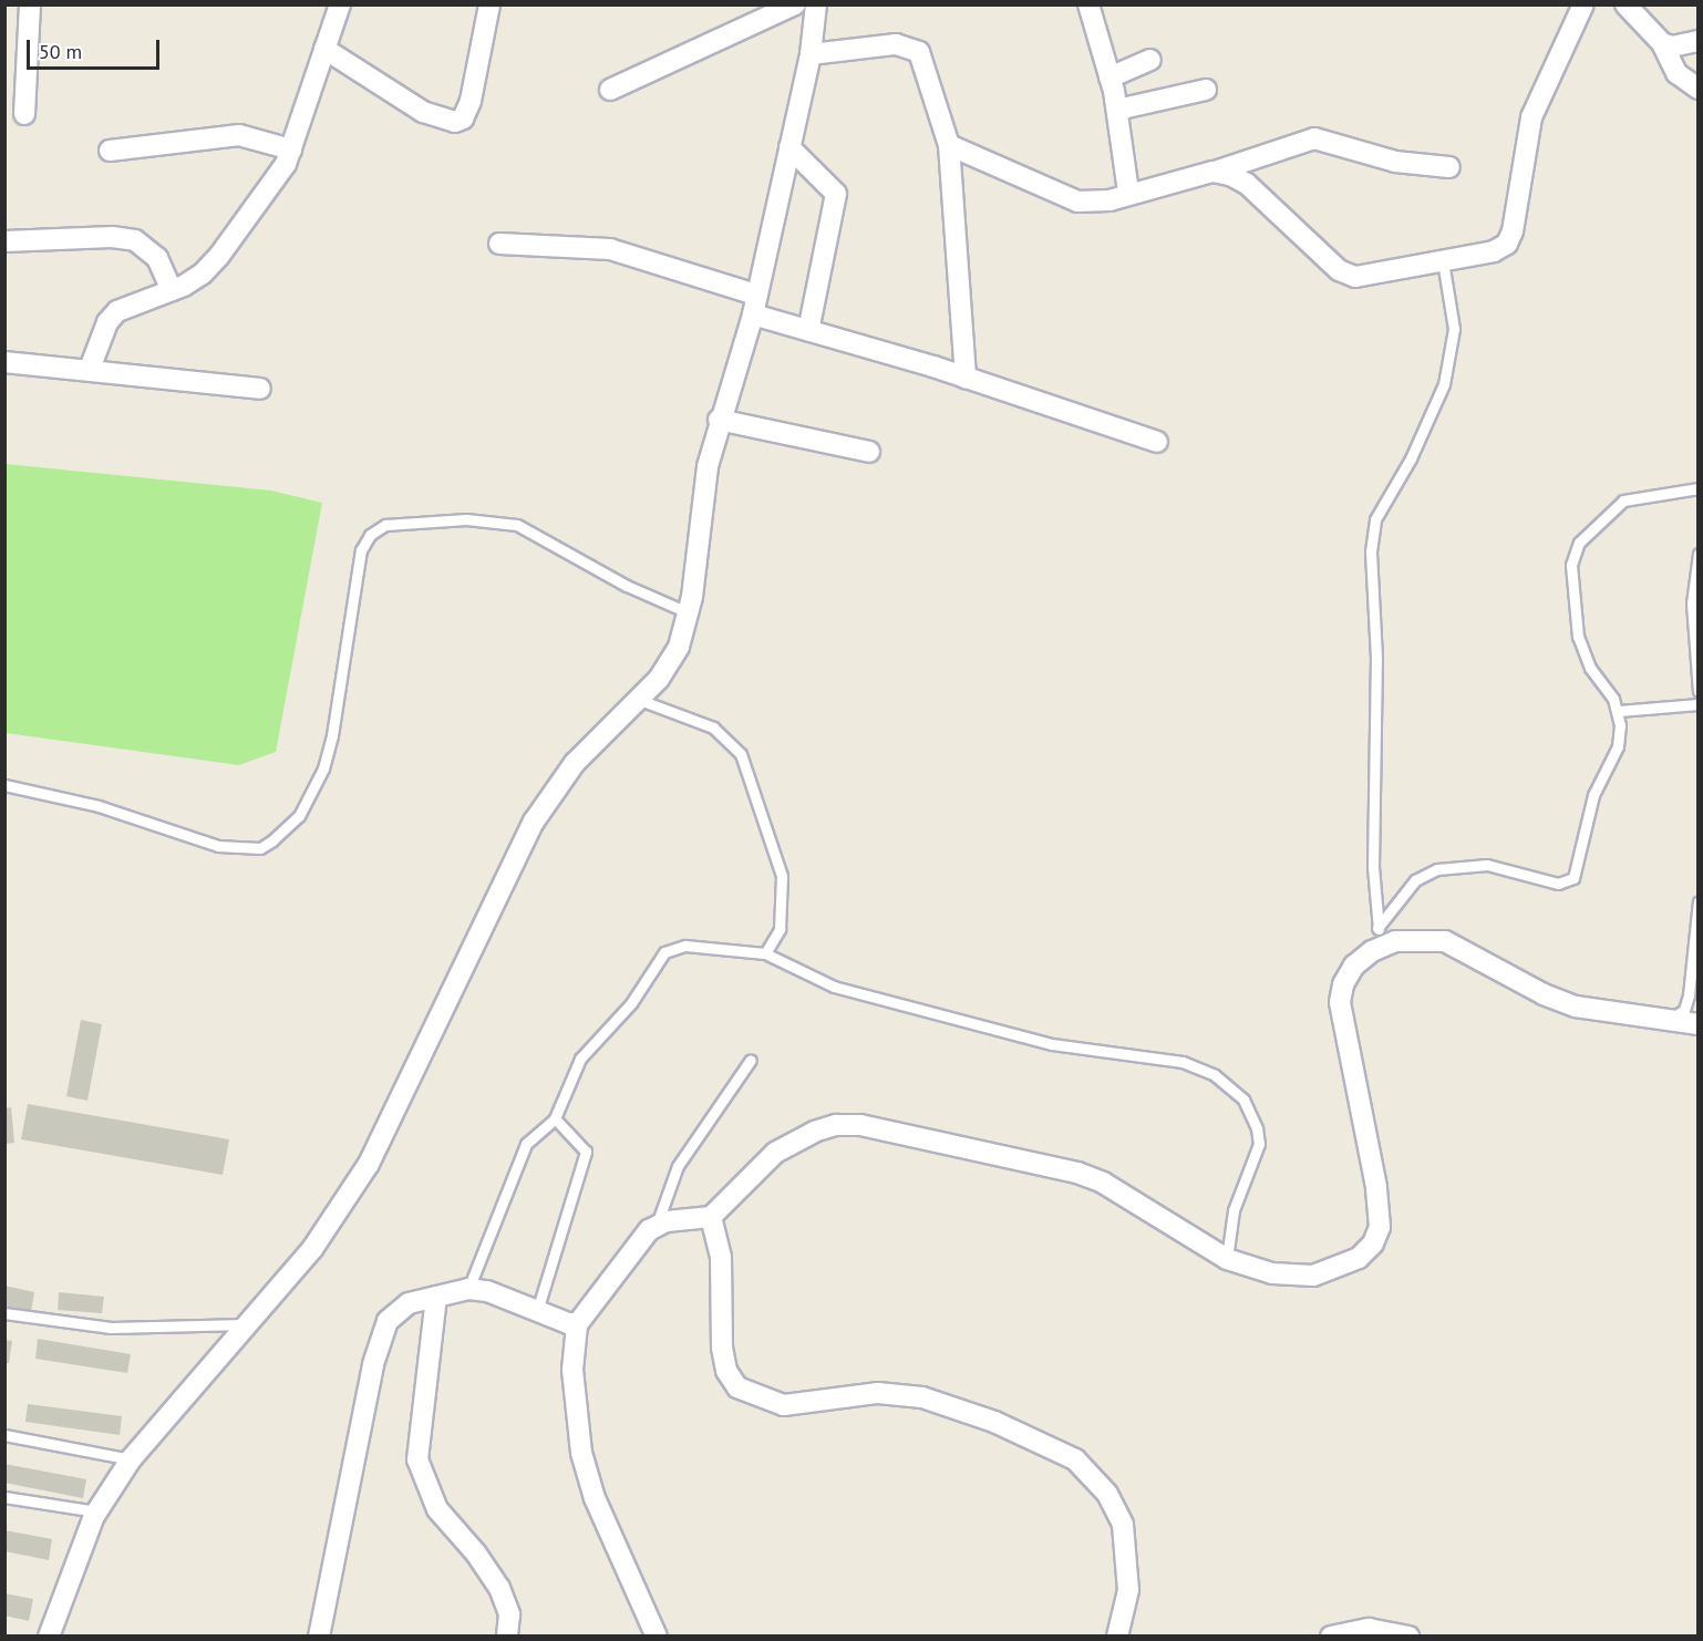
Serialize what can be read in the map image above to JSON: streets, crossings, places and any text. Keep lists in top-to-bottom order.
{
  "scale_bar": "50 m"
}
